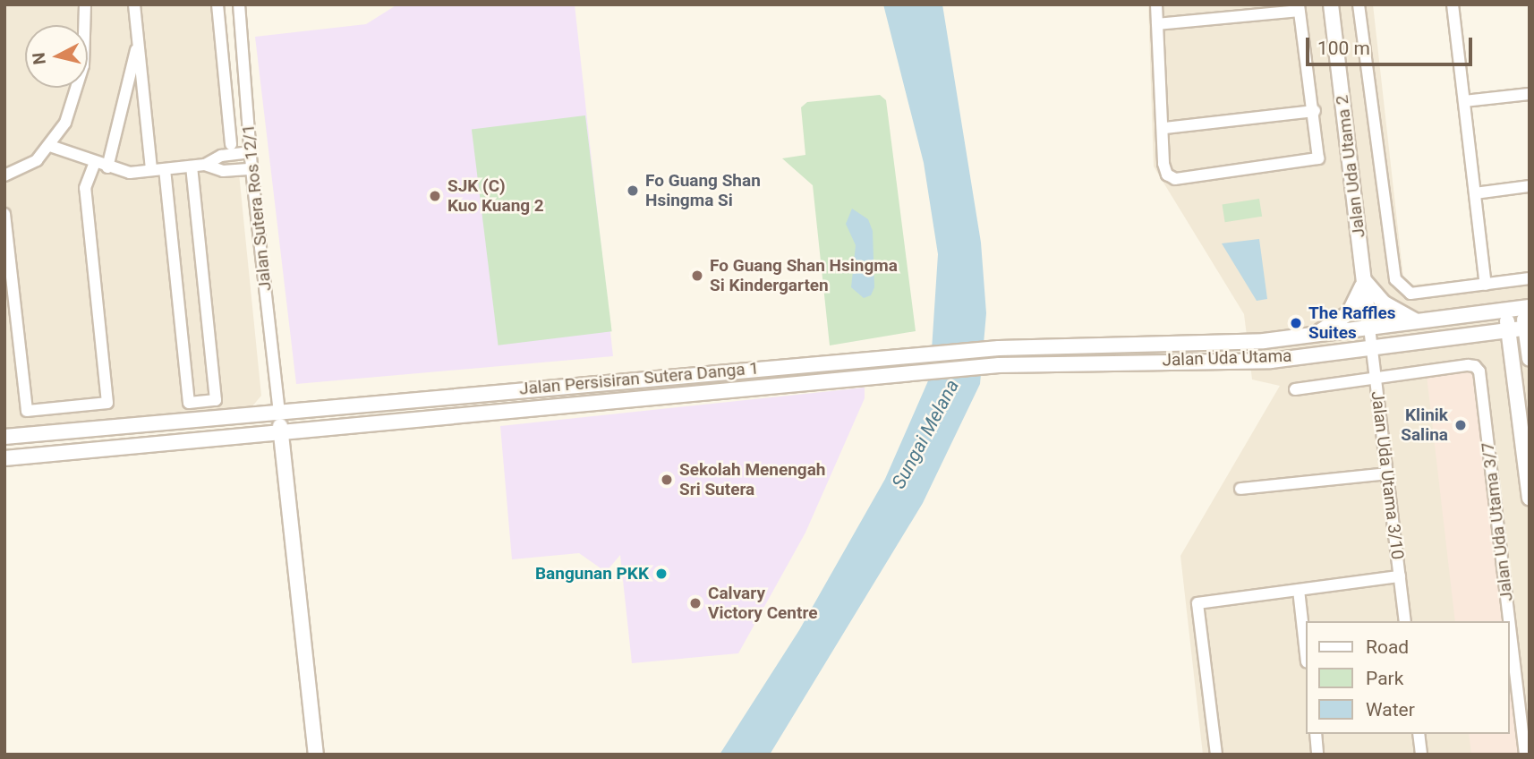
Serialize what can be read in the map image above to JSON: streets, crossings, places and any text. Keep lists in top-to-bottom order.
{
  "streets": {
    "main road": ["Jalan Uda Utama 2", "Jalan Uda Utama", "Jalan Persisiran Sutera Danga 1"],
    "street": ["Jalan Sutera Ros 12/1", "Jalan Uda Utama 3/10", "Jalan Uda Utama 3/7"]
  },
  "crossings": [
    ["Jalan Uda Utama 2", "Jalan Uda Utama"],
    ["Jalan Uda Utama 2", "Jalan Uda Utama 3/10"],
    ["Jalan Sutera Ros 12/1", "Jalan Persisiran Sutera Danga 1"],
    ["Jalan Uda Utama", "Jalan Persisiran Sutera Danga 1"],
    ["Jalan Uda Utama", "Jalan Uda Utama 3/10"],
    ["Jalan Uda Utama 3/10", "Jalan Uda Utama 3/7"]
  ],
  "water": ["Sungai Melana"],
  "places": [
    "Fo Guang Shan Hsingma Si",
    "SJK (C) Kuo Kuang 2",
    "Fo Guang Shan Hsingma Si Kindergarten",
    "The Raffles Suites",
    "Klinik Salina",
    "Sekolah Menengah Sri Sutera",
    "Bangunan PKK",
    "Calvary Victory Centre"
  ],
  "legend": ["Road", "Park", "Water"],
  "scale_bar": "100 m",
  "north": "left"
}
